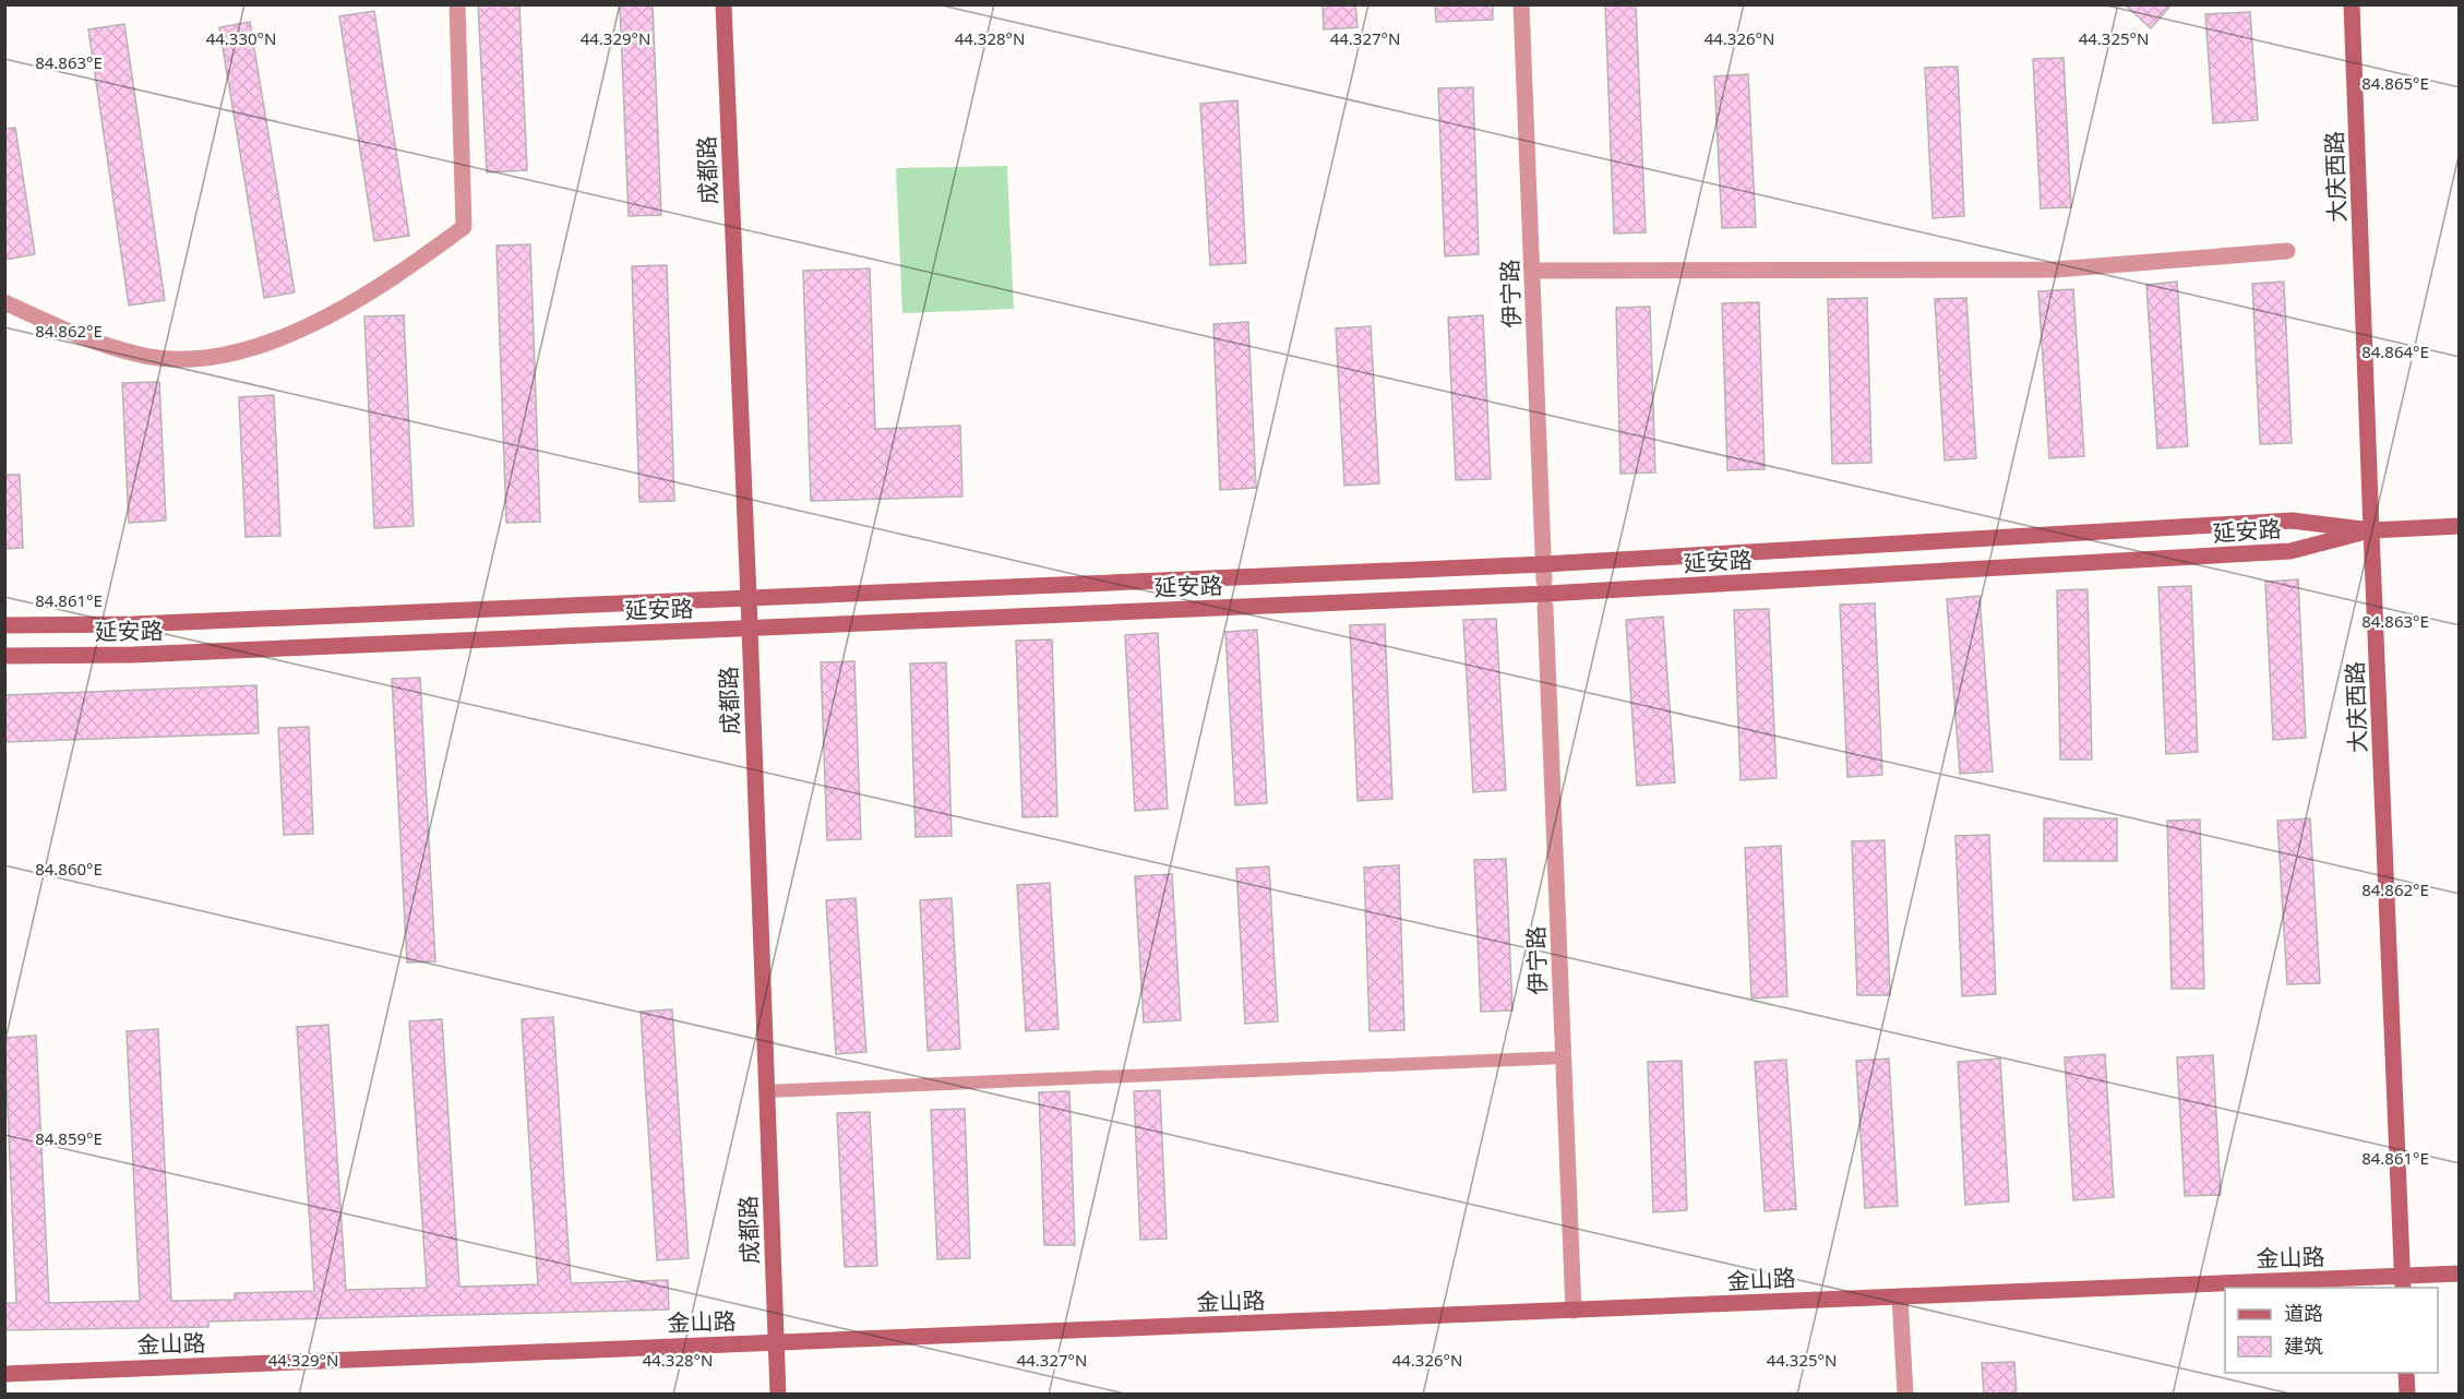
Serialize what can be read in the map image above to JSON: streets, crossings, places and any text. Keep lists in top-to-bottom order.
{
  "streets": {
    "street": [
      "成都路",
      "大庆西路",
      "伊宁路",
      "延安路",
      "金山路"
    ]
  },
  "crossings": [
    ["成都路", "延安路"],
    ["成都路", "金山路"],
    ["大庆西路", "延安路"],
    ["大庆西路", "金山路"],
    ["伊宁路", "延安路"],
    ["伊宁路", "金山路"]
  ],
  "legend": ["道路", "建筑"],
  "coordinates": [
    "44.329°N",
    "44.328°N",
    "44.327°N",
    "44.326°N",
    "44.325°N",
    "44.330°N",
    "84.863°E",
    "84.865°E",
    "84.862°E",
    "84.864°E",
    "84.861°E",
    "84.860°E",
    "84.859°E"
  ]
}
